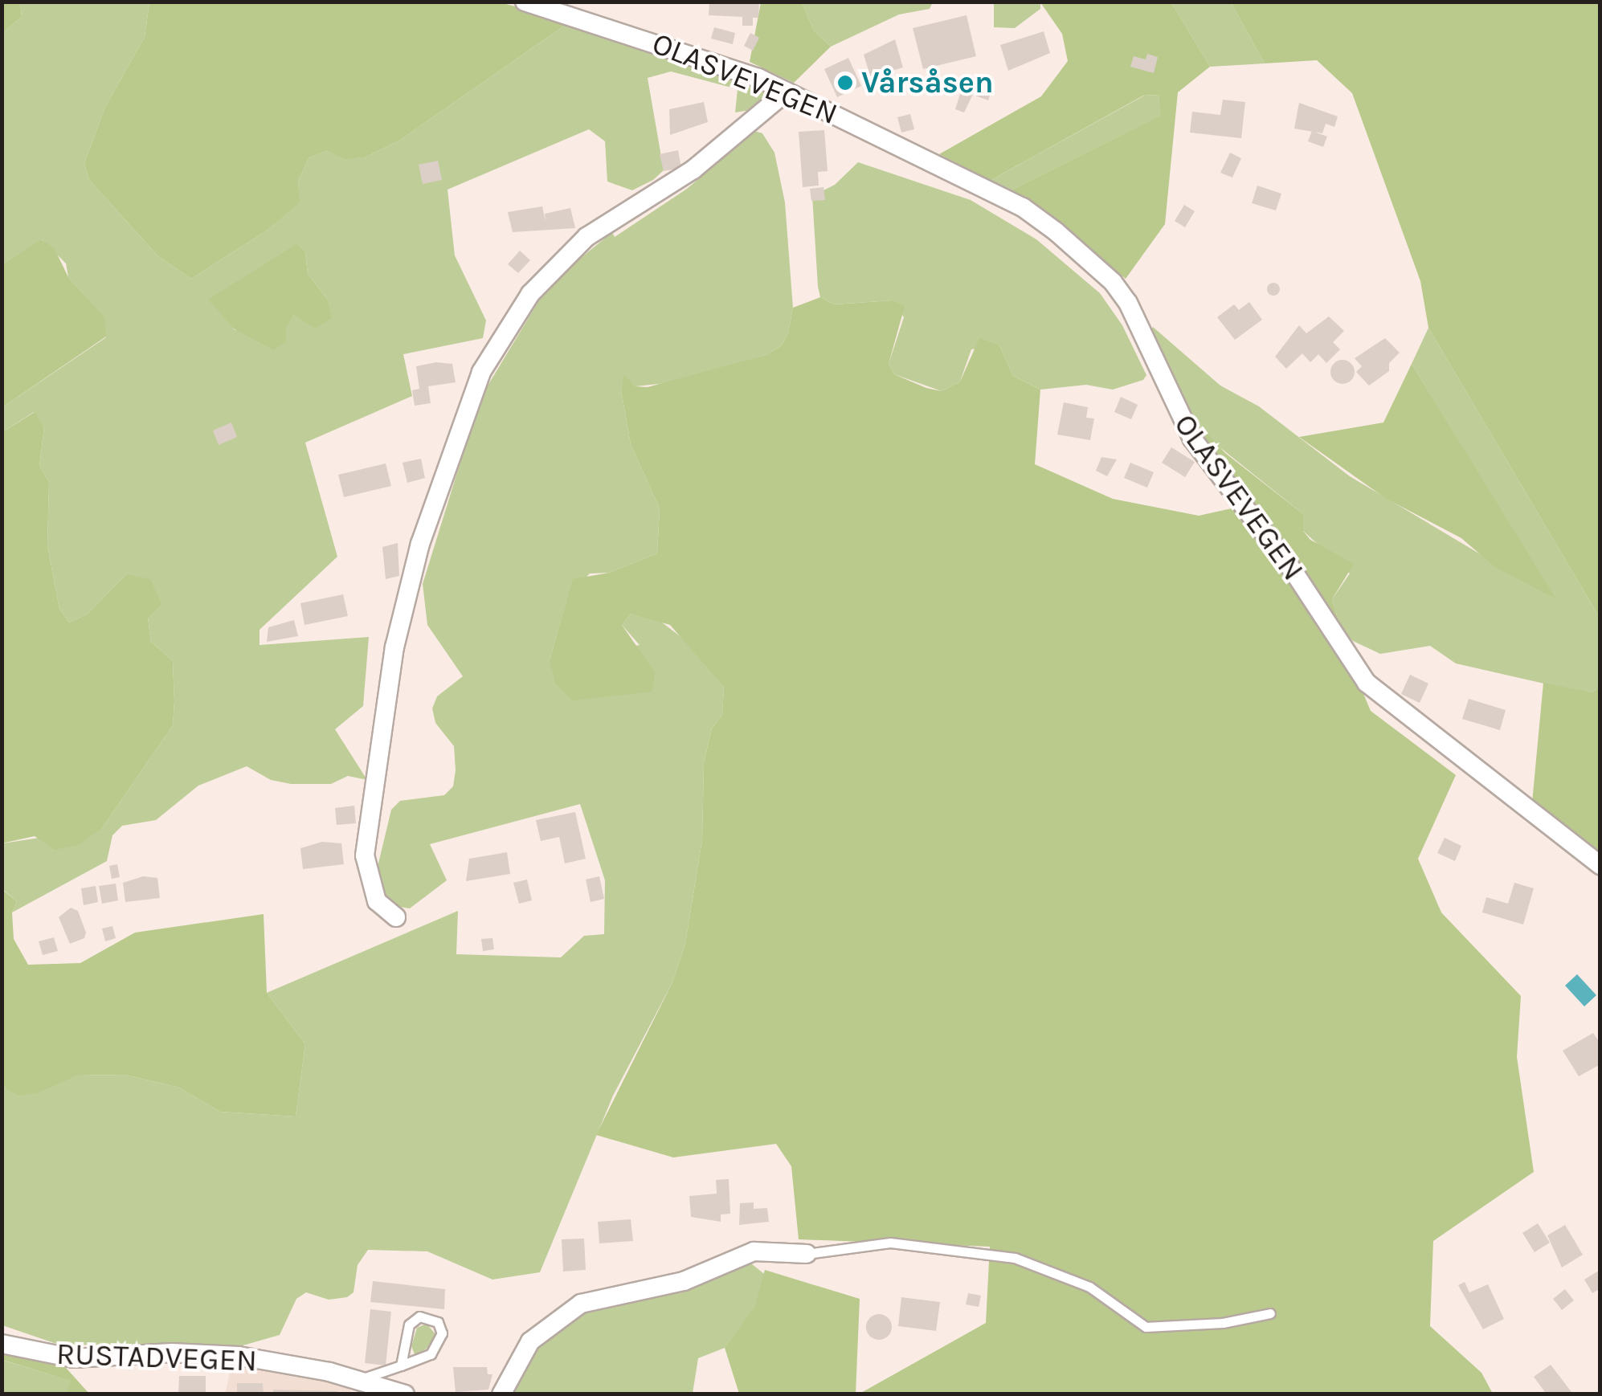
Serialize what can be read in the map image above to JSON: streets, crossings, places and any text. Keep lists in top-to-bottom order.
{
  "streets": {
    "street": ["OLASVEVEGEN", "RUSTADVEGEN"]
  },
  "places": ["Vårsåsen"]
}
